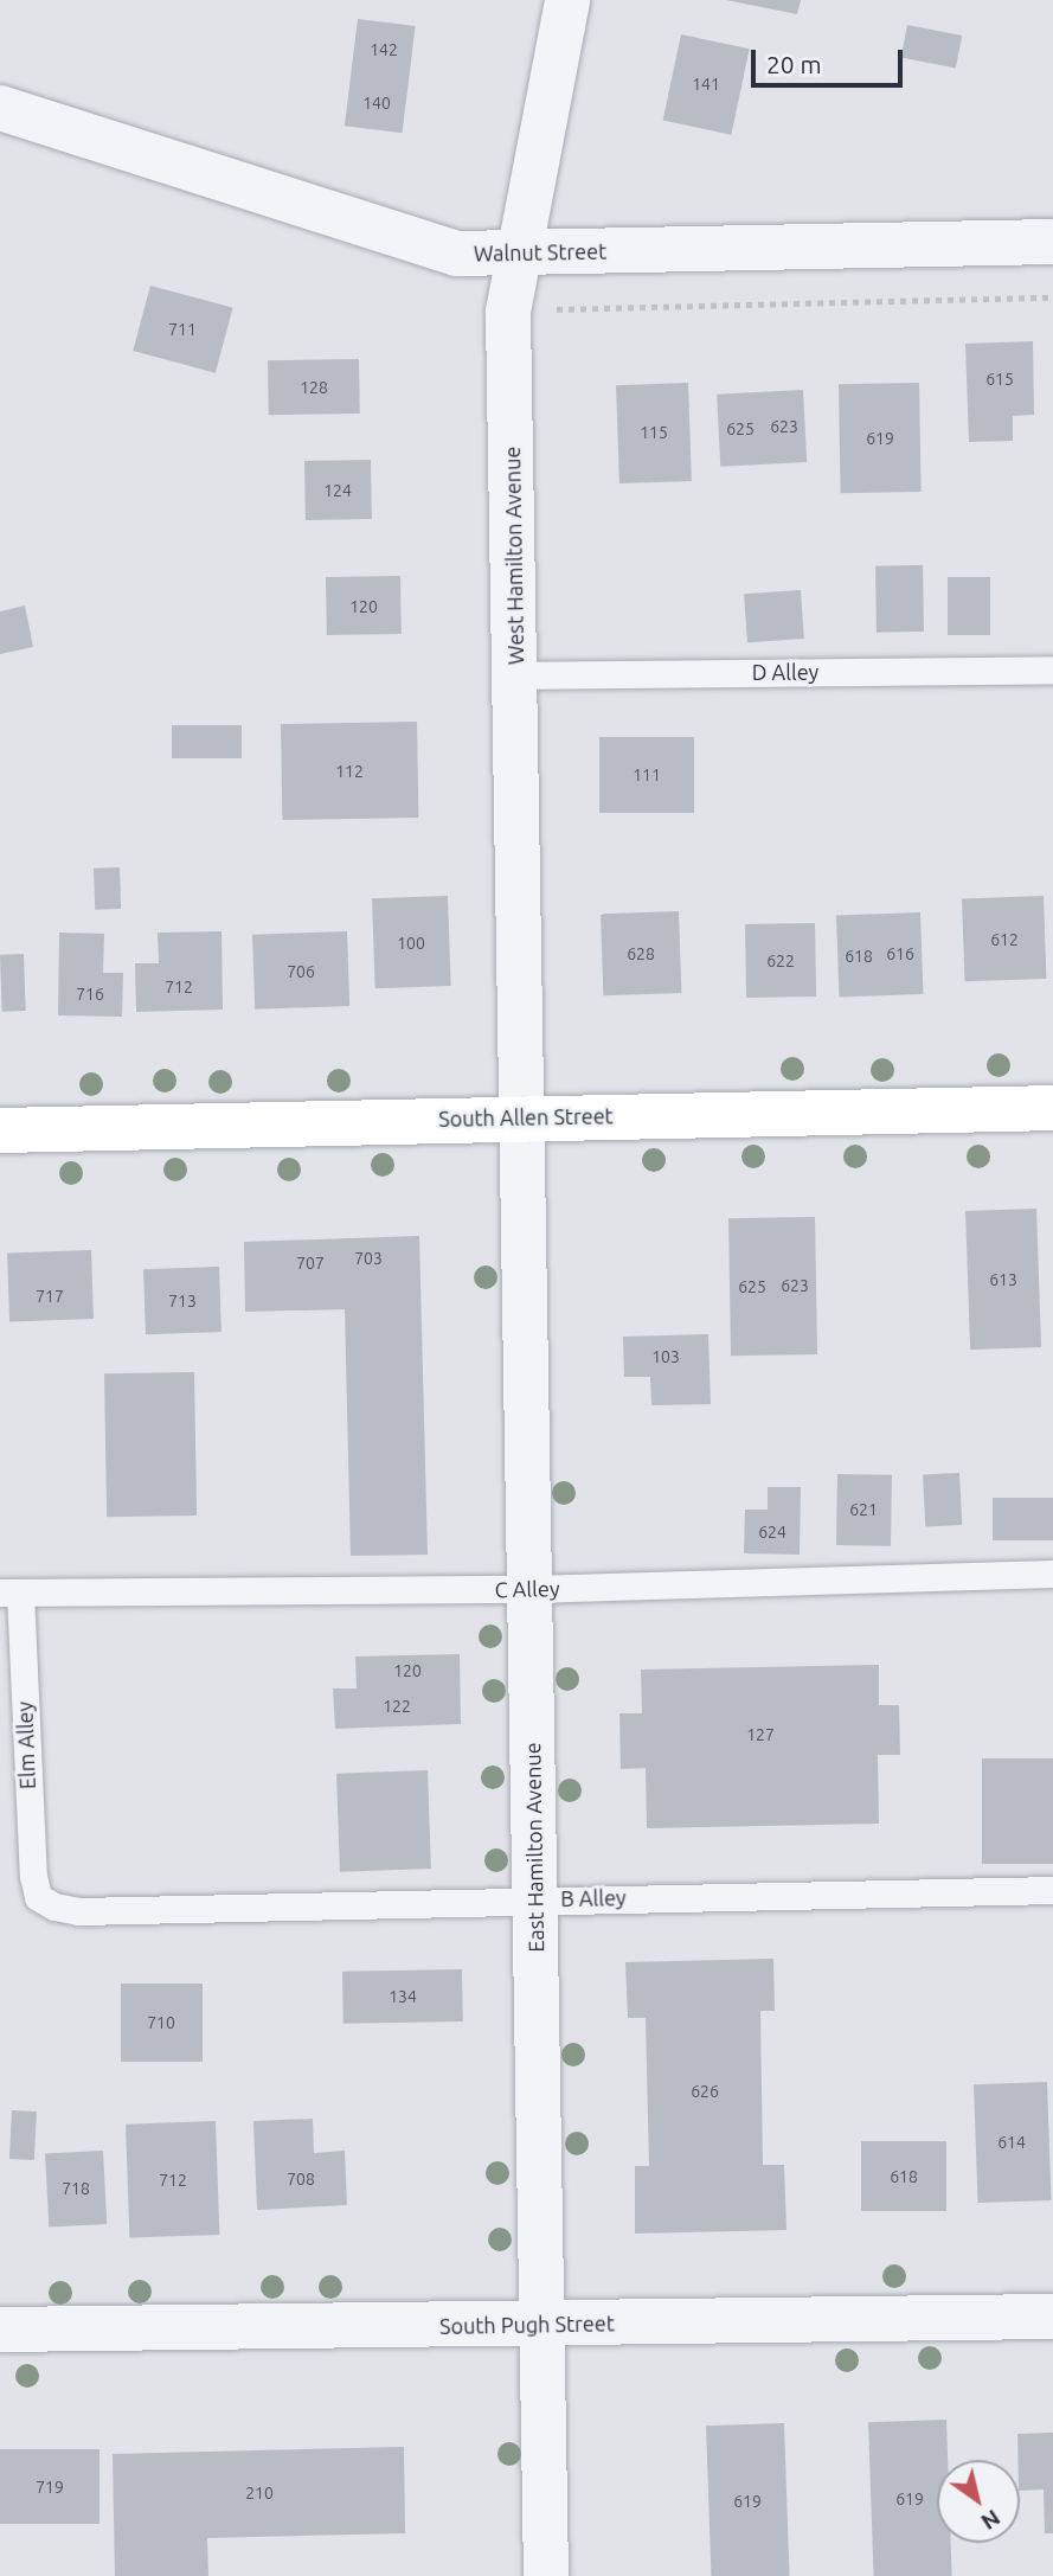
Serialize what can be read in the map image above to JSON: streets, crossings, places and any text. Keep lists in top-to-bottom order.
{
  "streets": {
    "street": [
      "Walnut Street",
      "West Hamilton Avenue",
      "South Allen Street",
      "East Hamilton Avenue",
      "South Pugh Street"
    ],
    "lane": [
      "D Alley",
      "C Alley",
      "Elm Alley",
      "B Alley"
    ]
  },
  "crossings": [
    ["Walnut Street", "West Hamilton Avenue"],
    ["West Hamilton Avenue", "D Alley"],
    ["West Hamilton Avenue", "South Allen Street"],
    ["West Hamilton Avenue", "East Hamilton Avenue"],
    ["South Allen Street", "East Hamilton Avenue"],
    ["C Alley", "Elm Alley"],
    ["C Alley", "East Hamilton Avenue"],
    ["Elm Alley", "B Alley"],
    ["East Hamilton Avenue", "B Alley"],
    ["East Hamilton Avenue", "South Pugh Street"]
  ],
  "house_numbers": [
    "142",
    "141",
    "140",
    "711",
    "615",
    "128",
    "623",
    "625",
    "115",
    "619",
    "124",
    "120",
    "112",
    "111",
    "612",
    "100",
    "628",
    "616",
    "618",
    "622",
    "706",
    "712",
    "716",
    "703",
    "707",
    "613",
    "623",
    "625",
    "717",
    "713",
    "103",
    "621",
    "624",
    "120",
    "122",
    "127",
    "134",
    "710",
    "626",
    "614",
    "618",
    "708",
    "712",
    "718",
    "719",
    "210",
    "619",
    "619"
  ],
  "scale_bar": "20 m",
  "north": "bottom right"
}
